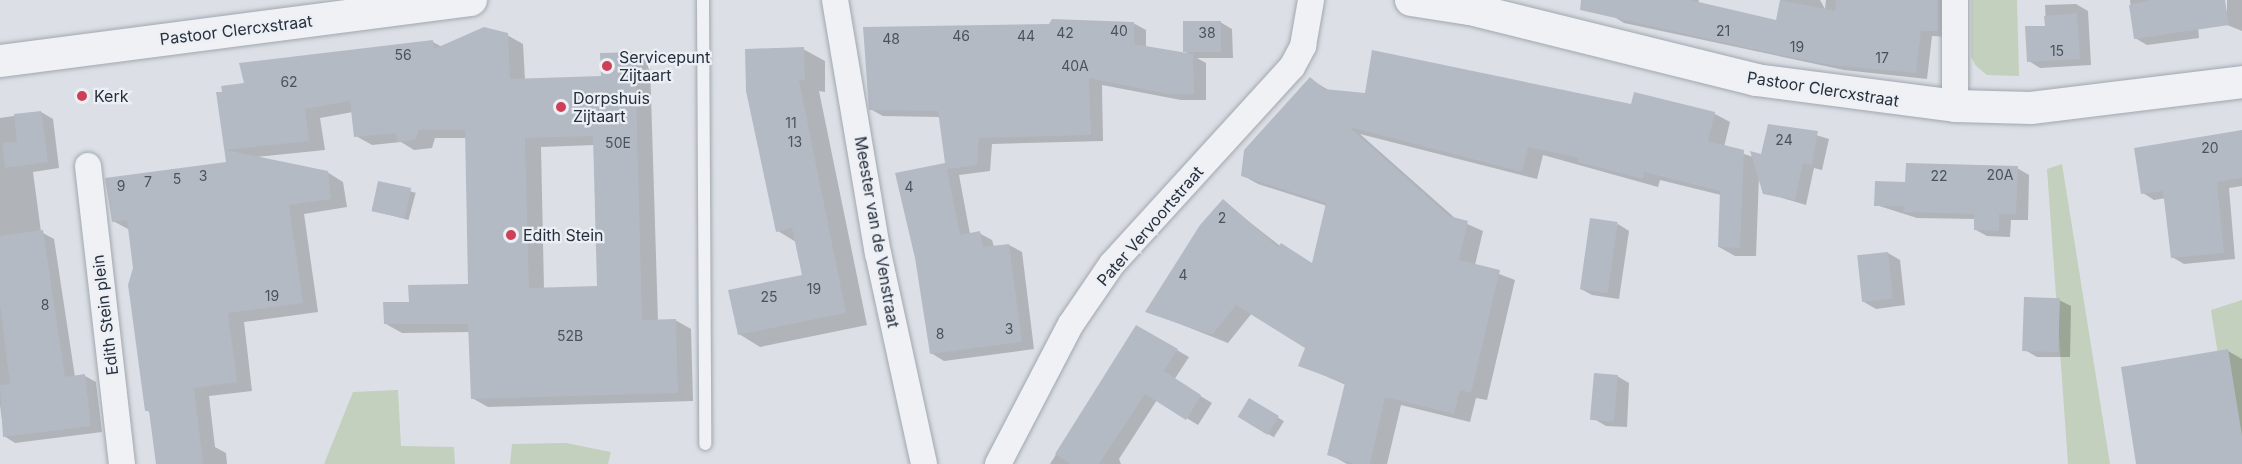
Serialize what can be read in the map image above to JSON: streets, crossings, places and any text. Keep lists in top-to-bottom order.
{
  "streets": {
    "street": [
      "Pastoor Clercxstraat",
      "Pater Vervoortstraat",
      "Meester van de Venstraat",
      "Edith Stein plein"
    ]
  },
  "places": [
    "Servicepunt Zijtaart",
    "Kerk",
    "Dorpshuis Zijtaart",
    "Edith Stein"
  ],
  "house_numbers": [
    "40",
    "21",
    "42",
    "38",
    "46",
    "44",
    "48",
    "19",
    "15",
    "56",
    "17",
    "40A",
    "62",
    "11",
    "24",
    "13",
    "50E",
    "20",
    "20A",
    "3",
    "22",
    "5",
    "7",
    "9",
    "4",
    "2",
    "4",
    "19",
    "19",
    "25",
    "8",
    "3",
    "8",
    "52B"
  ]
}
